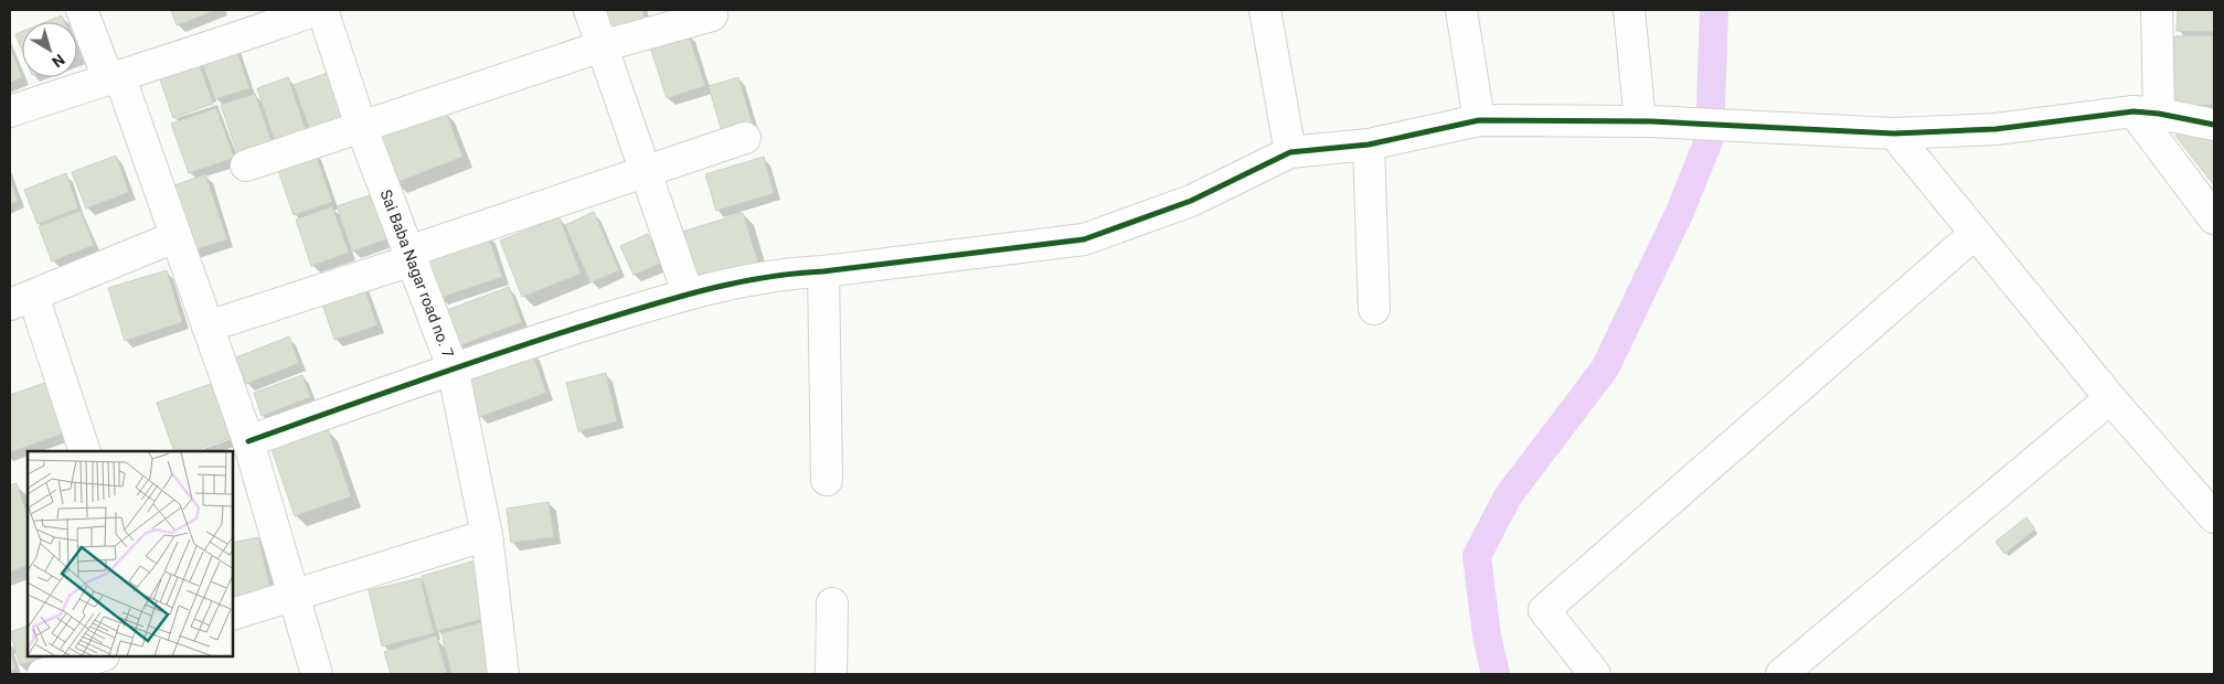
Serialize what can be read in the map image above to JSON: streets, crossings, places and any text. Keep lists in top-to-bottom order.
{
  "streets": {
    "street": ["Sai Baba Nagar road no. 7"]
  },
  "north": "bottom right"
}
